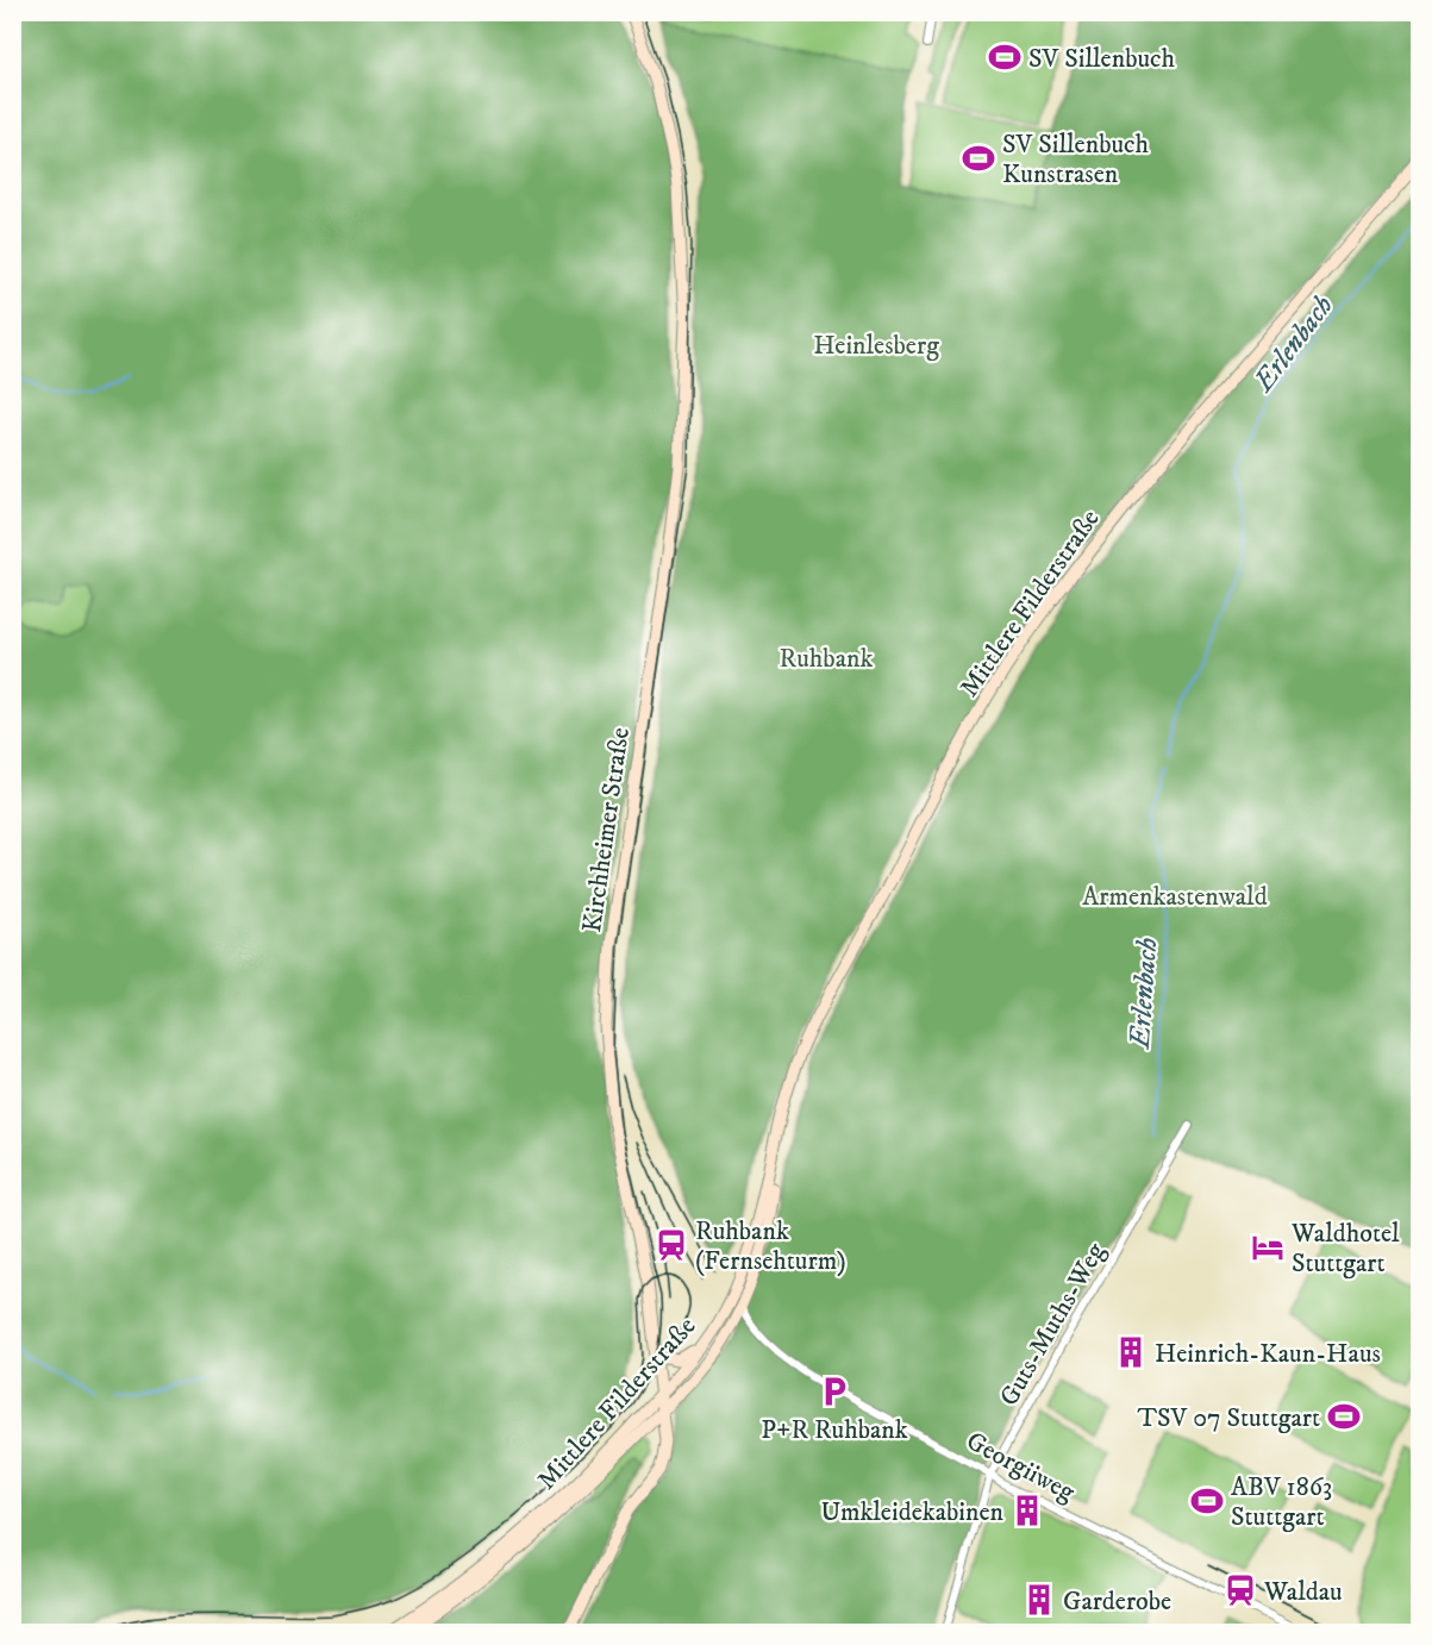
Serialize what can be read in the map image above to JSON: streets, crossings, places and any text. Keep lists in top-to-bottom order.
{
  "streets": {
    "main road": ["Mittlere Filderstraße", "Kirchheimer Straße"],
    "street": ["Guts-Muths-Weg", "Georgiiweg"]
  },
  "crossings": [
    ["Mittlere Filderstraße", "Kirchheimer Straße"],
    ["Mittlere Filderstraße", "Georgiiweg"],
    ["Guts-Muths-Weg", "Georgiiweg"]
  ],
  "water": ["Erlenbach"],
  "parks": ["Heinlesberg", "Ruhbank", "Armenkastenwald"],
  "places": {
    "sports": [
      "SV Sillenbuch",
      "SV Sillenbuch Kunstrasen",
      "TSV 07 Stuttgart",
      "ABV 1863 Stuttgart"
    ],
    "station": ["Ruhbank (Fernsehturm)", "Waldau"],
    "hotel": ["Waldhotel Stuttgart"],
    "building": ["Heinrich-Kaun-Haus", "Umkleidekabinen", "Garderobe"],
    "parking": ["P+R Ruhbank"]
  }
}
